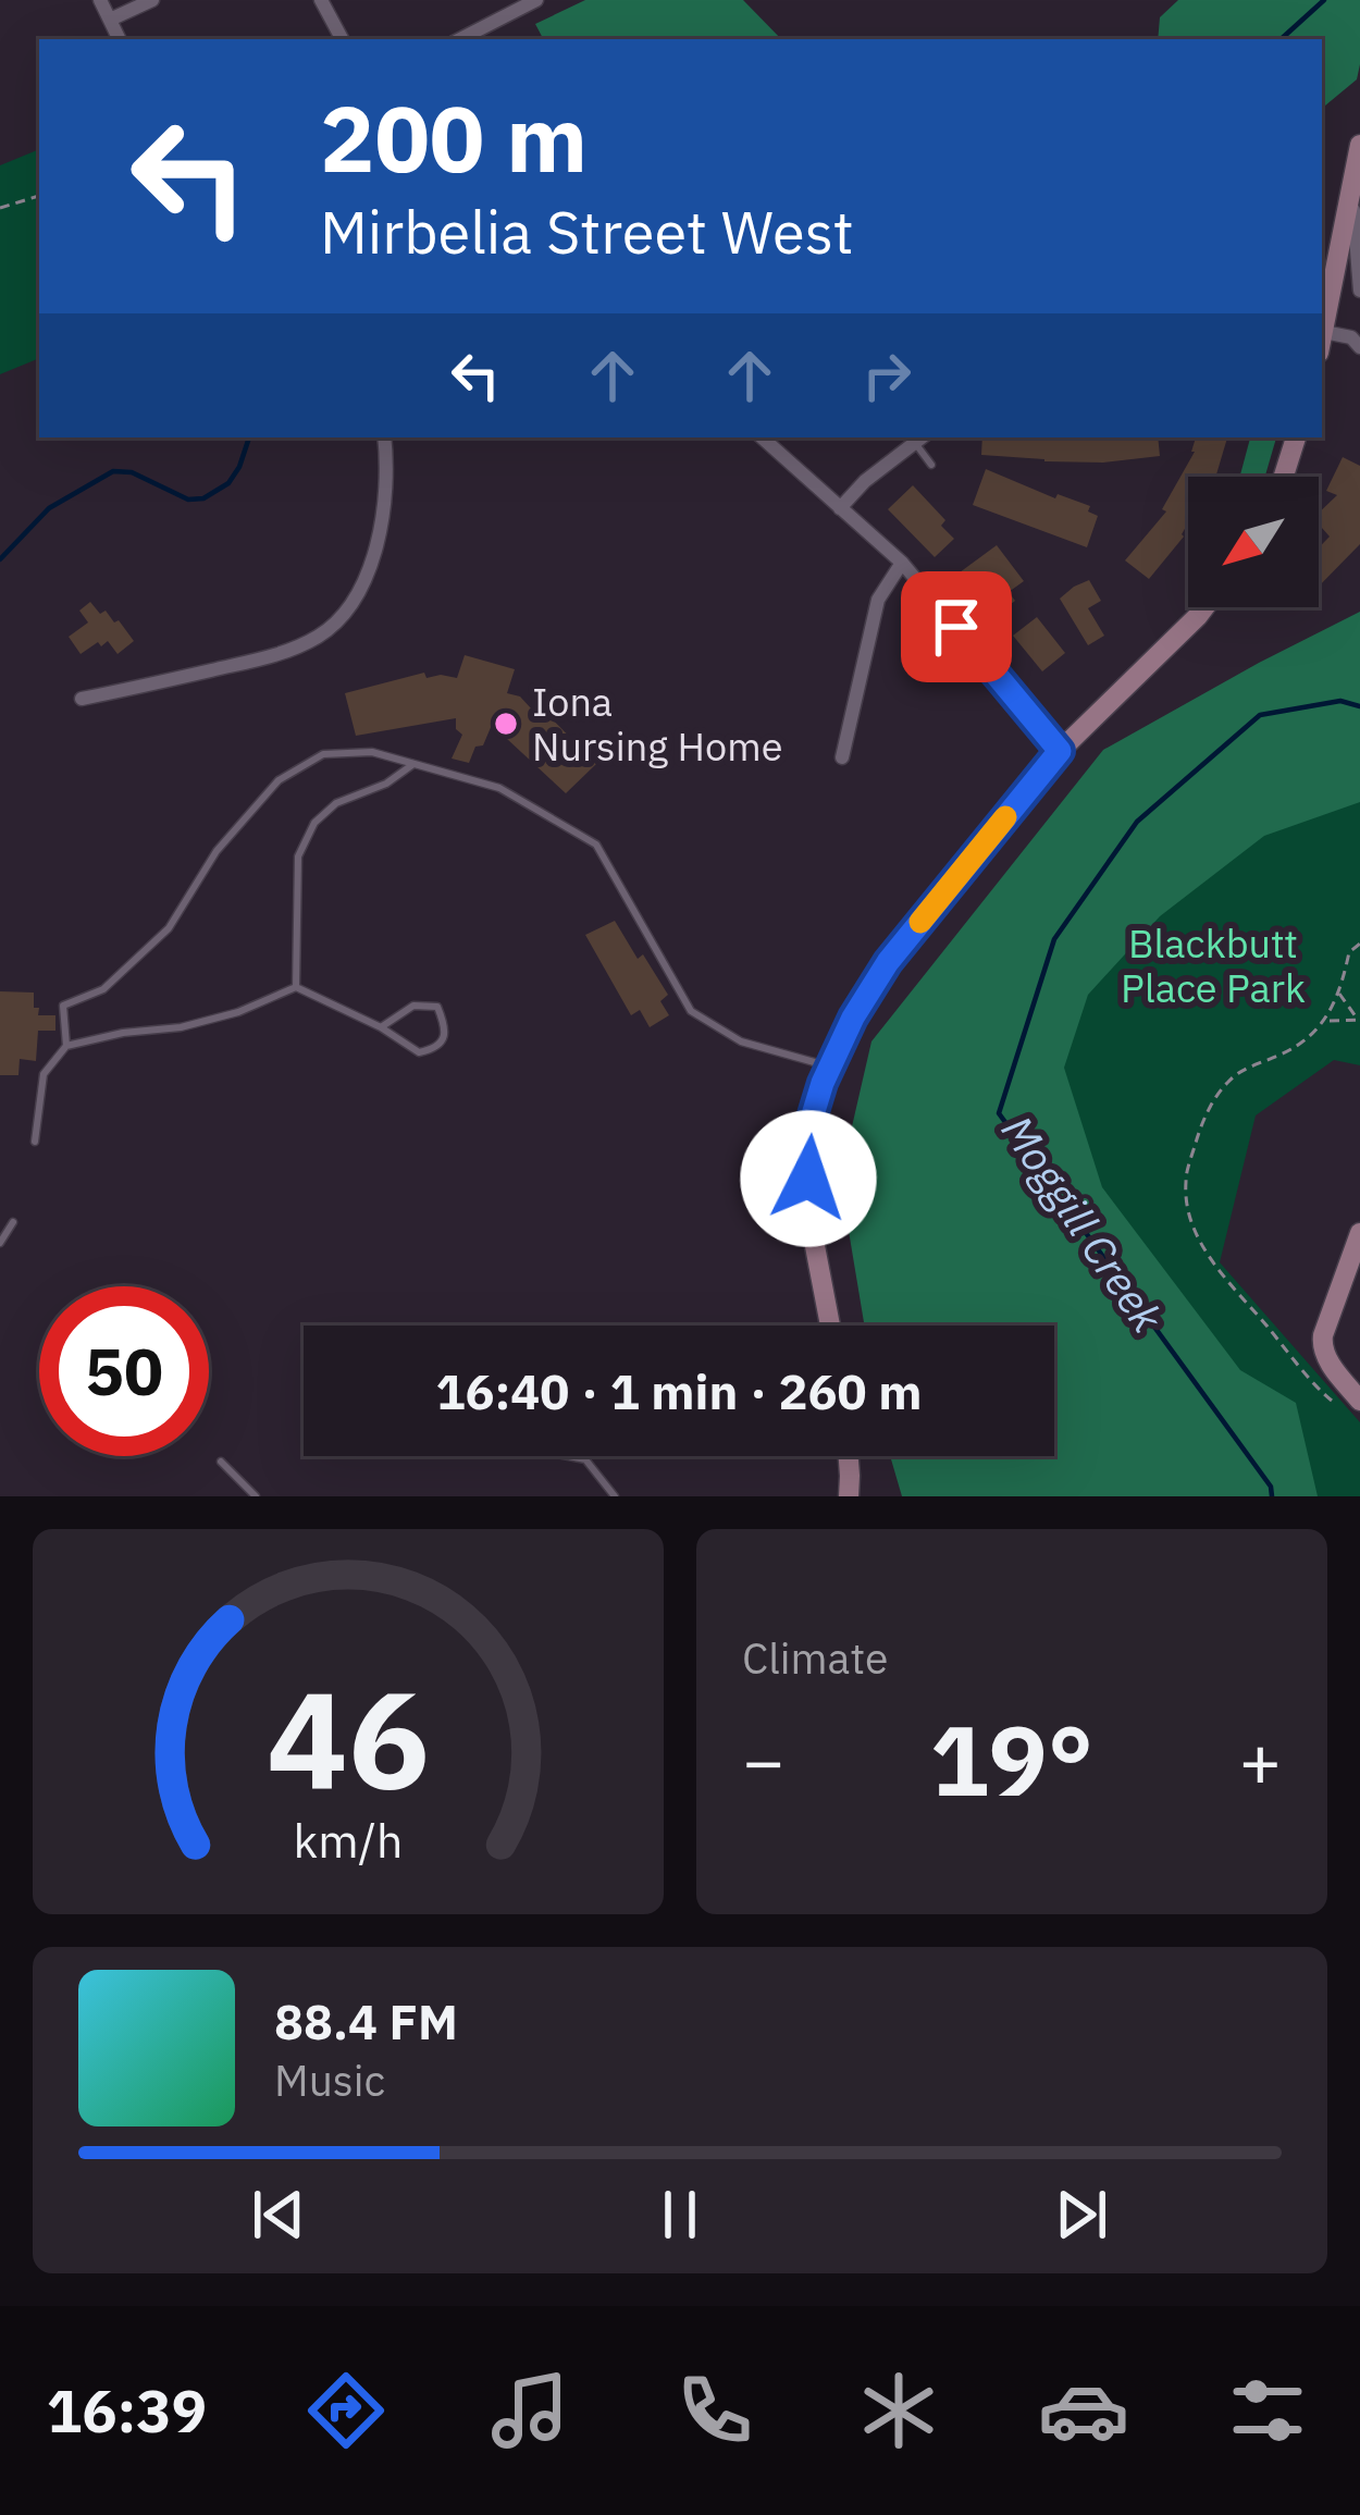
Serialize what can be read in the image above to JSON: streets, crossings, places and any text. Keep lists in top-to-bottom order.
{
  "water": ["Moggill Creek"],
  "parks": ["Blackbutt Place Park"],
  "places": ["Iona Nursing Home"],
  "north": "bottom left",
  "page": {
    "turn": ["200 m", "Mirbelia Street West"],
    "limit": "50",
    "trip": "16:40 · 1 min · 260 m",
    "tile": "Climate",
    "heat": ["−", "19°", "+"],
    "song": ["88.4 FM", "Music"],
    "tabs": "16:39",
    "gauge": ["46", "km/h"]
  }
}
